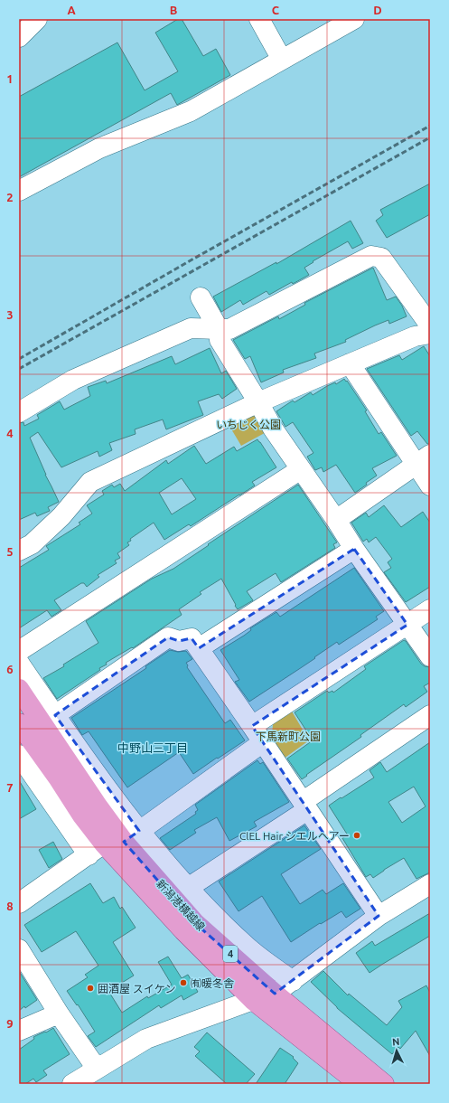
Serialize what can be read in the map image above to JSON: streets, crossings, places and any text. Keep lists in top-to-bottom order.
{
  "streets": {
    "main road": ["新潟港横越線", "4"]
  },
  "districts": ["中野山三丁目"],
  "parks": ["いちじく公園", "下馬新町公園"],
  "places": ["ClEL Hair シエルヘアー", "㈲暖冬舎", "囲酒屋 スイケン"],
  "north": "top",
  "grid": {
    "columns": [
      "A",
      "B",
      "C",
      "D"
    ],
    "rows": [
      "1",
      "2",
      "3",
      "4",
      "5",
      "6",
      "7",
      "8",
      "9"
    ]
  }
}
